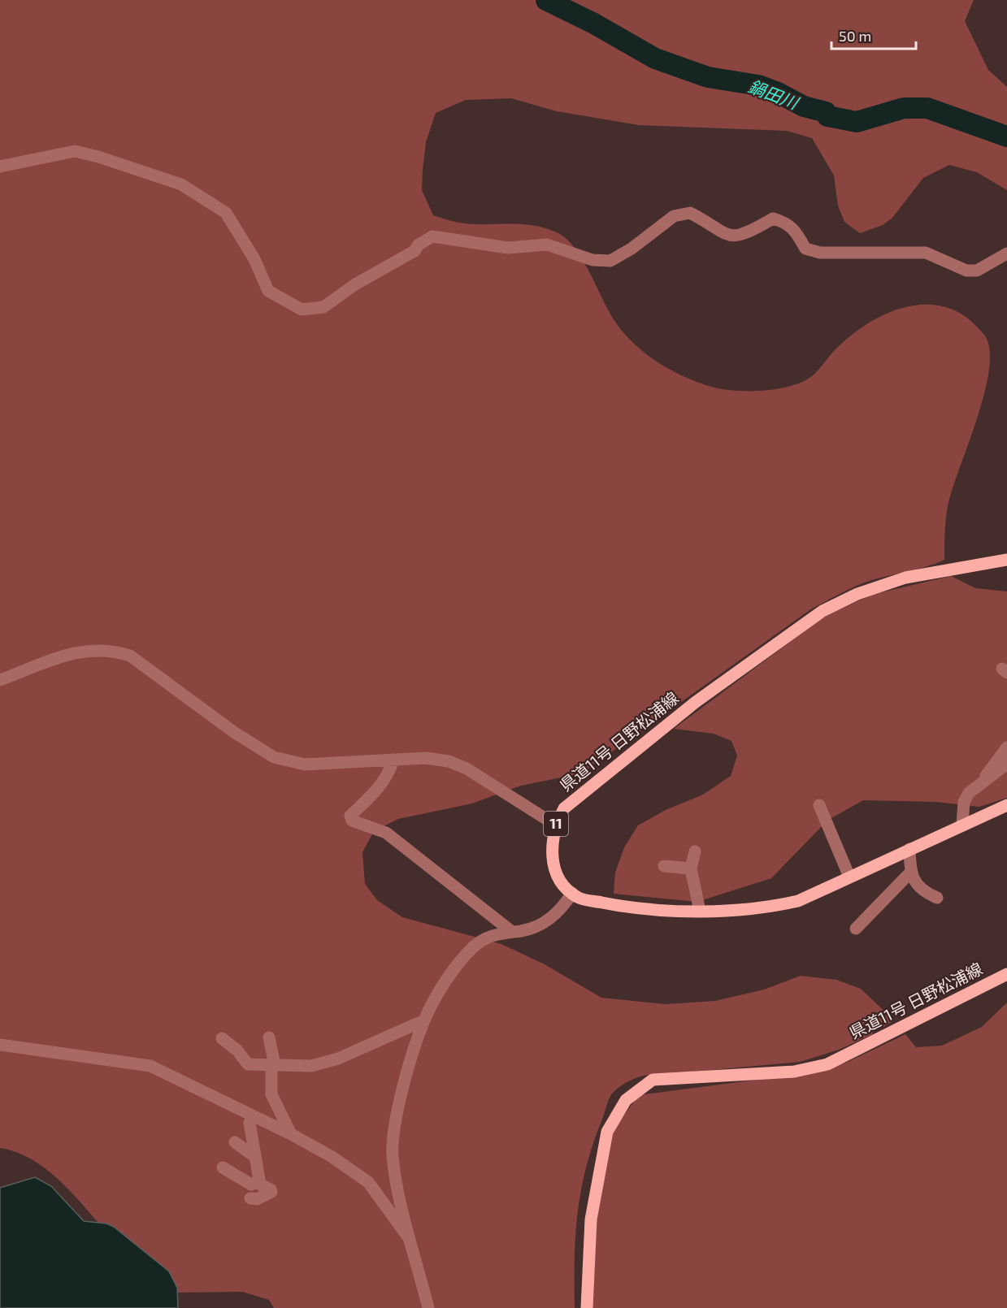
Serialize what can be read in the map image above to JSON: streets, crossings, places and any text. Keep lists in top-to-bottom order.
{
  "streets": {
    "main road": ["県道11号 日野松浦線", "11"]
  },
  "crossings": [
    ["県道11号 日野松浦線", "11"]
  ],
  "water": ["鍋田川"],
  "scale_bar": "50 m"
}
